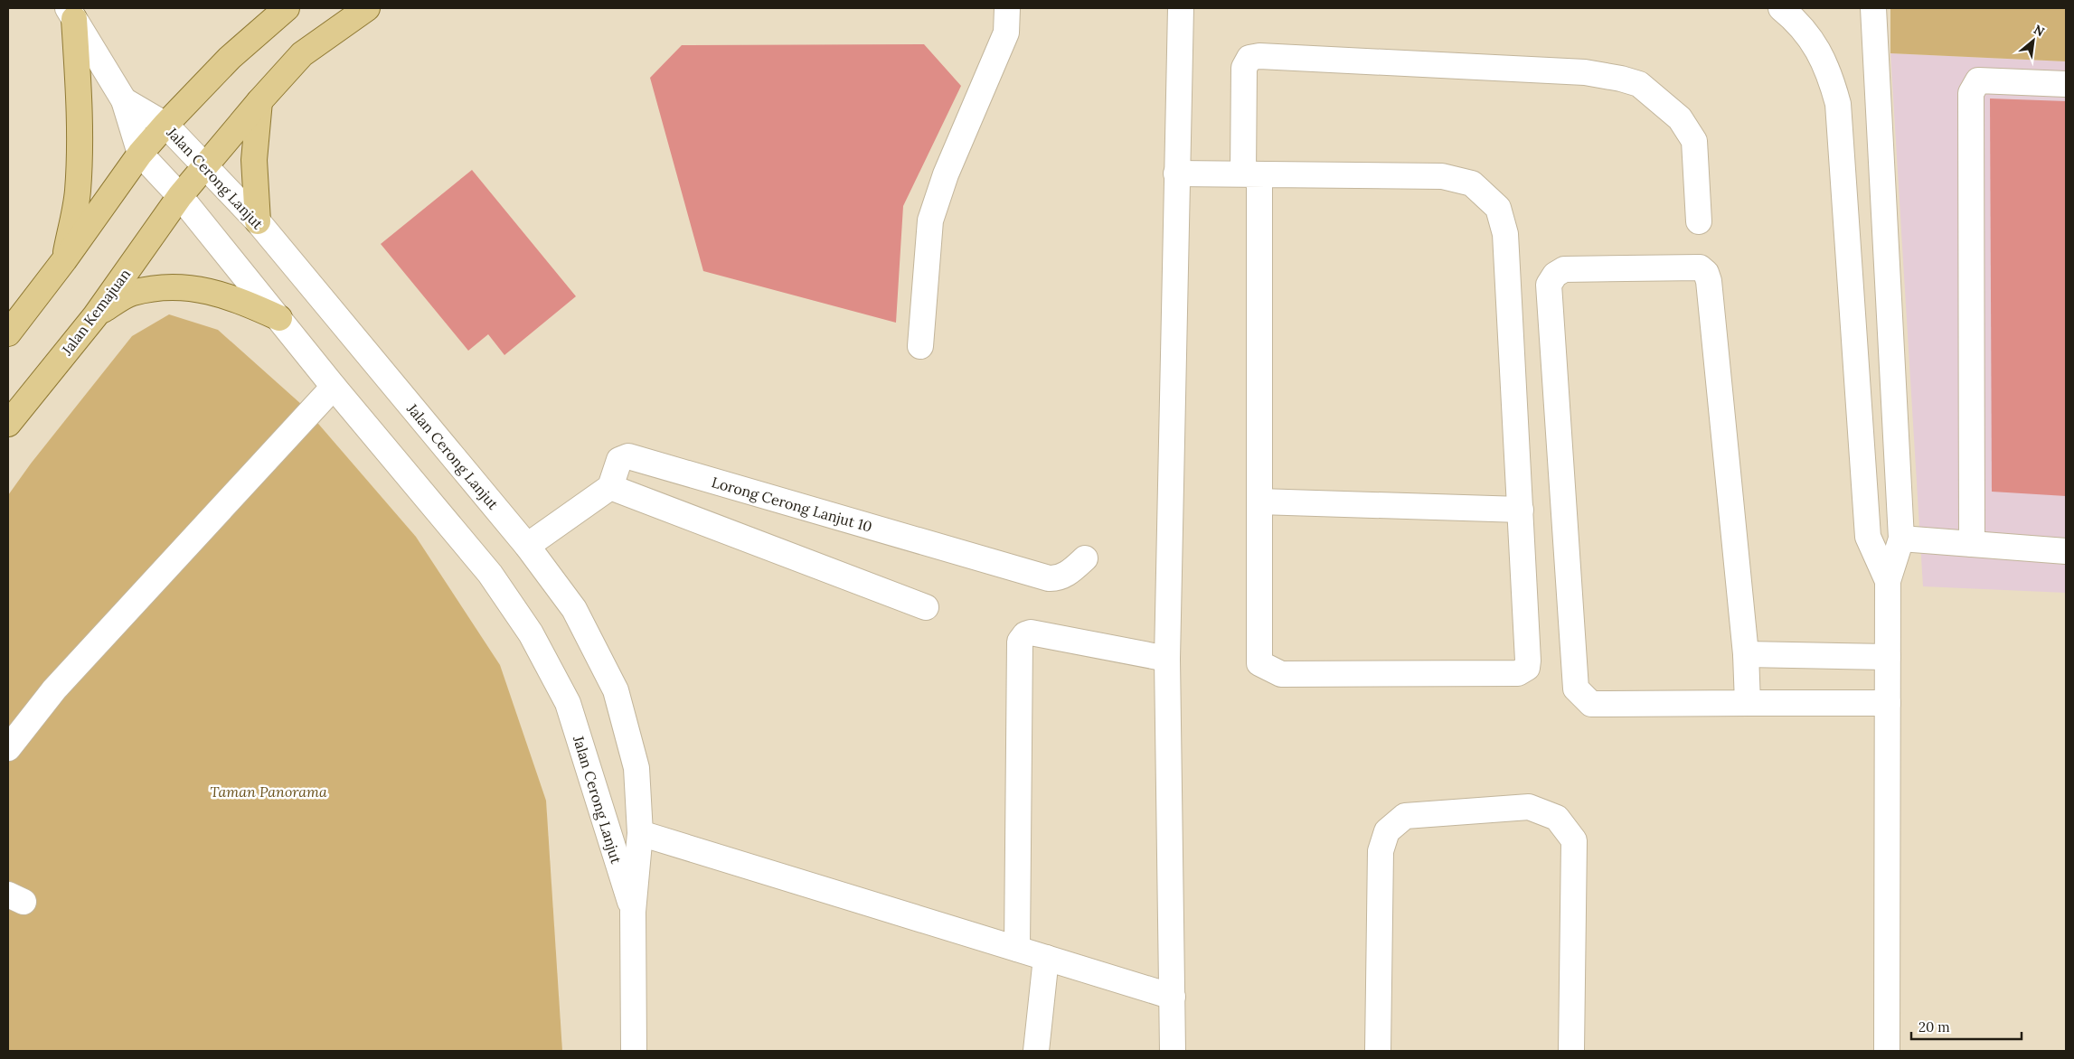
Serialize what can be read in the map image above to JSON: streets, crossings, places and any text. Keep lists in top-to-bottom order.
{
  "streets": {
    "main road": ["Jalan Kemajuan"],
    "street": ["Jalan Cerong Lanjut", "Lorong Cerong Lanjut 10"]
  },
  "crossings": [
    ["Jalan Cerong Lanjut", "Jalan Kemajuan"]
  ],
  "parks": ["Taman Panorama"],
  "scale_bar": "20 m",
  "north": "top right"
}
